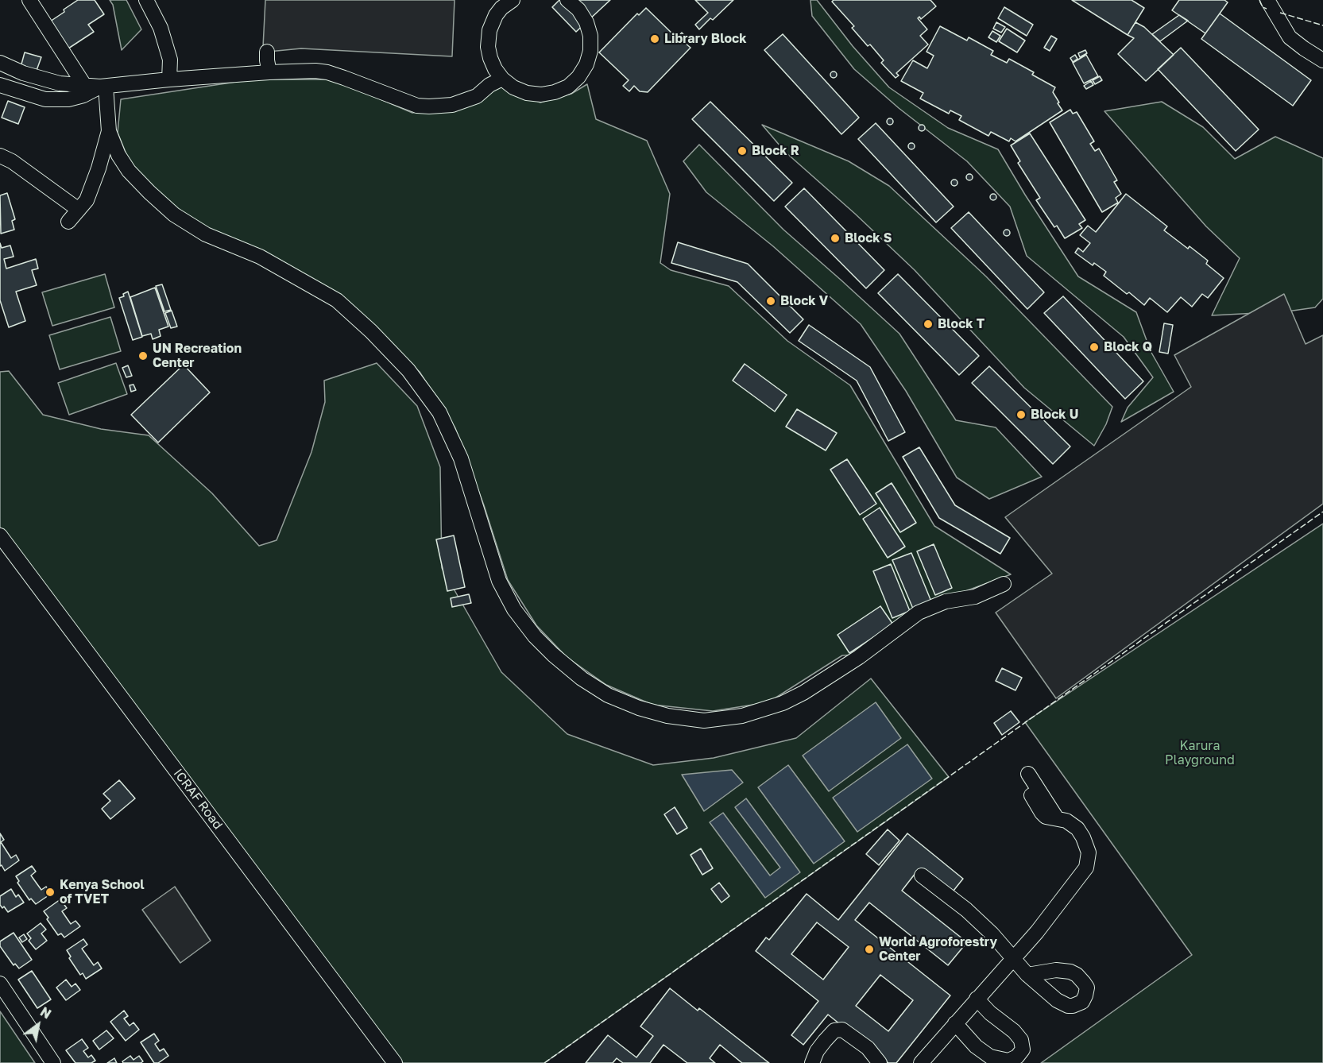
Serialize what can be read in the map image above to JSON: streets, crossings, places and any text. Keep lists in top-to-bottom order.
{
  "streets": {
    "lane": ["ICRAF Road"]
  },
  "parks": ["Karura Playground"],
  "places": [
    "Library Block",
    "Block R",
    "Block S",
    "Block V",
    "Block T",
    "Block Q",
    "UN Recreation Center",
    "Block U",
    "Kenya School of TVET",
    "World Agroforestry Center"
  ],
  "north": "top right"
}
